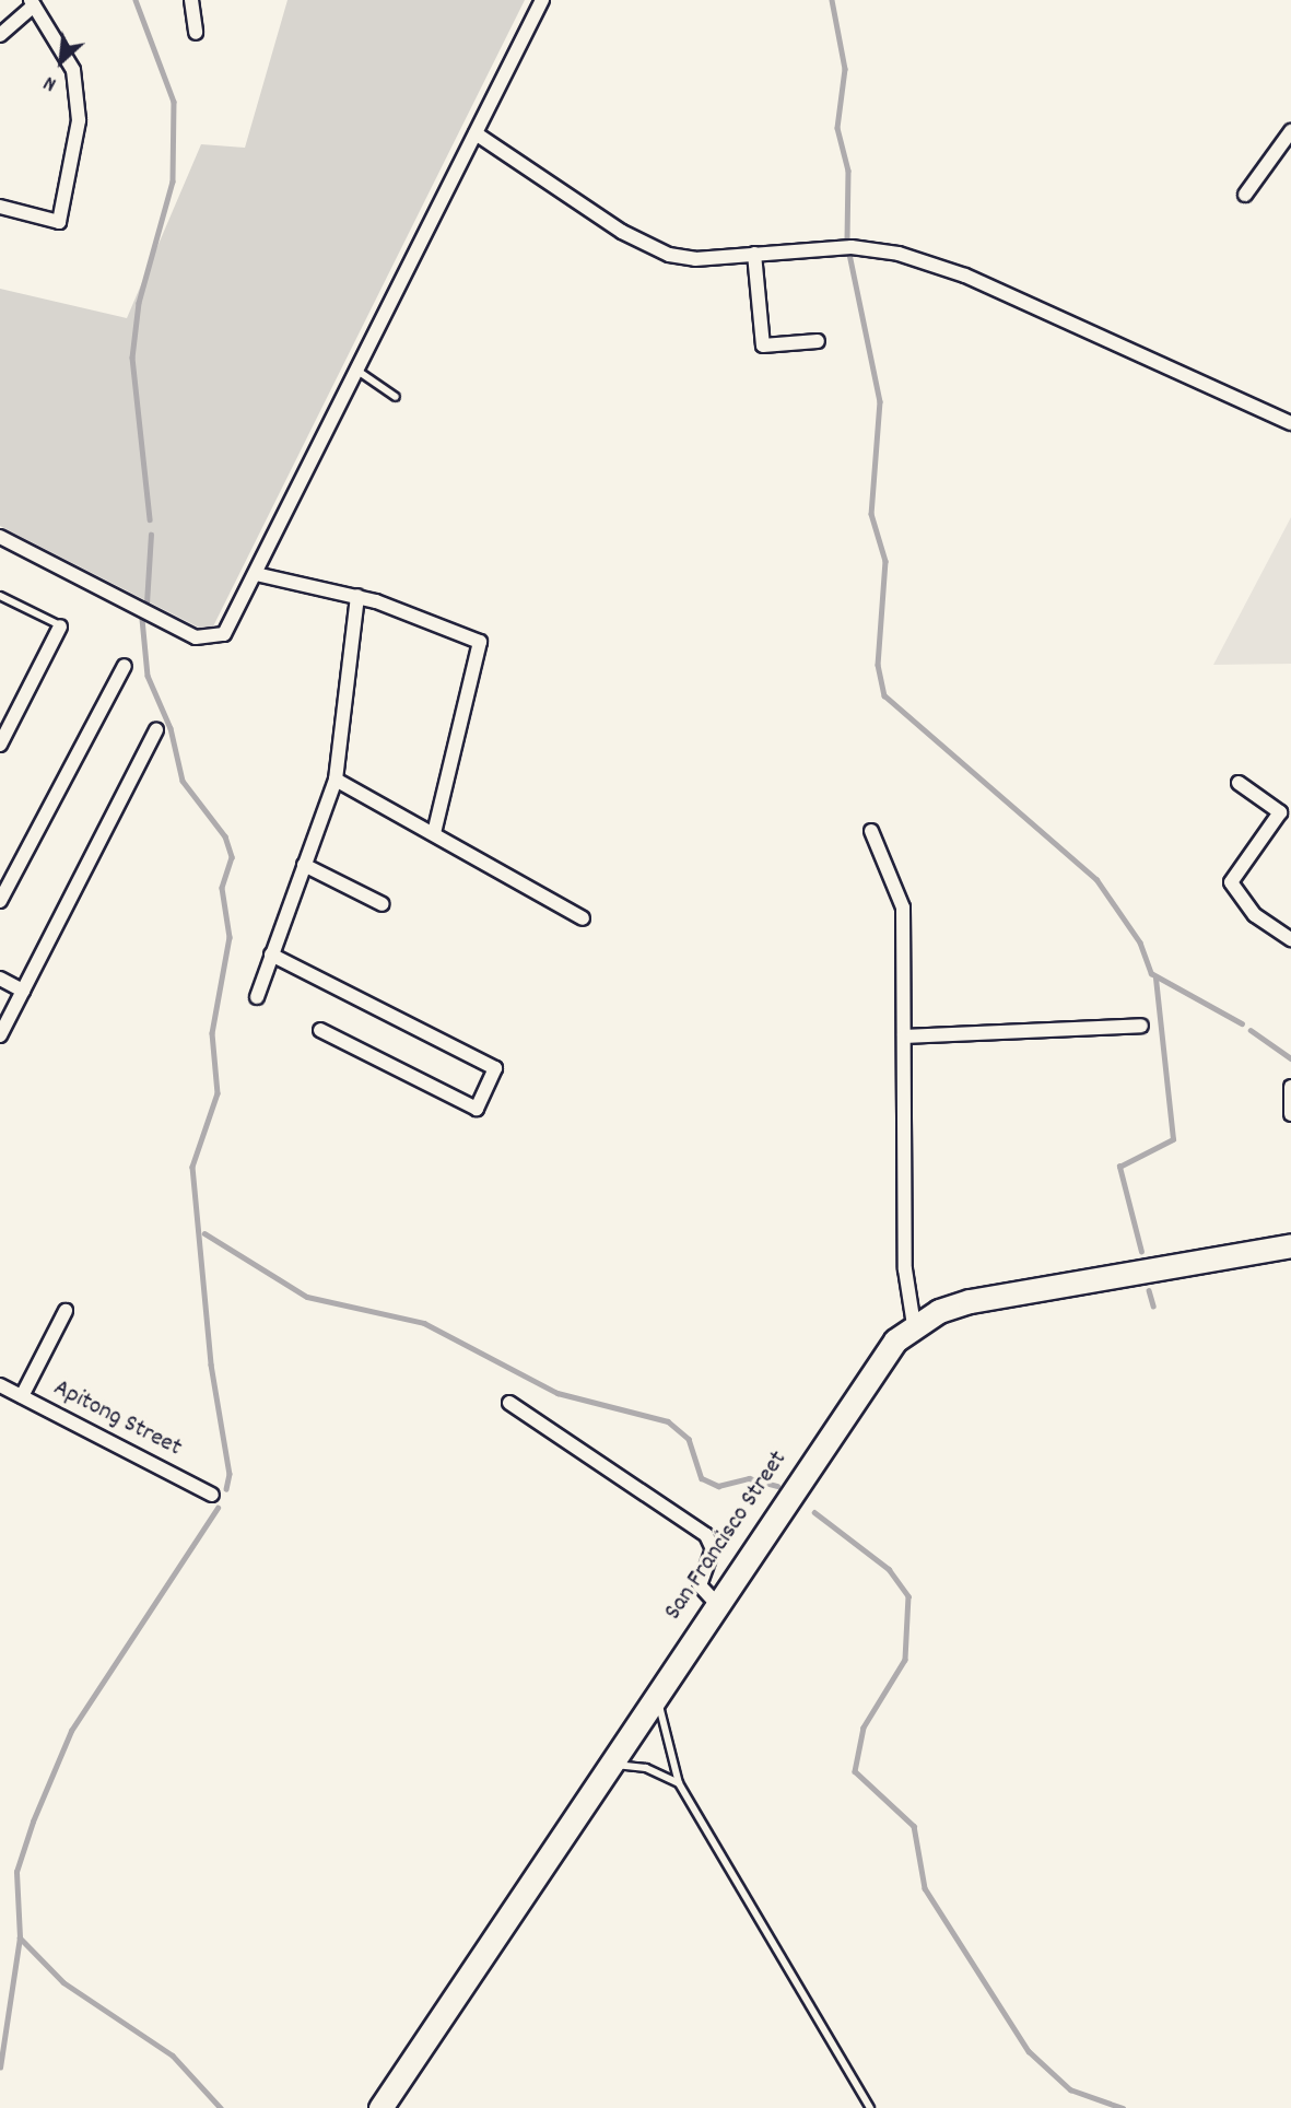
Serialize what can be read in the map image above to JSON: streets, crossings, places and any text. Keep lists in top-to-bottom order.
{
  "streets": {
    "main road": ["San Francisco Street"],
    "street": ["Apitong Street"]
  },
  "north": "bottom left"
}
